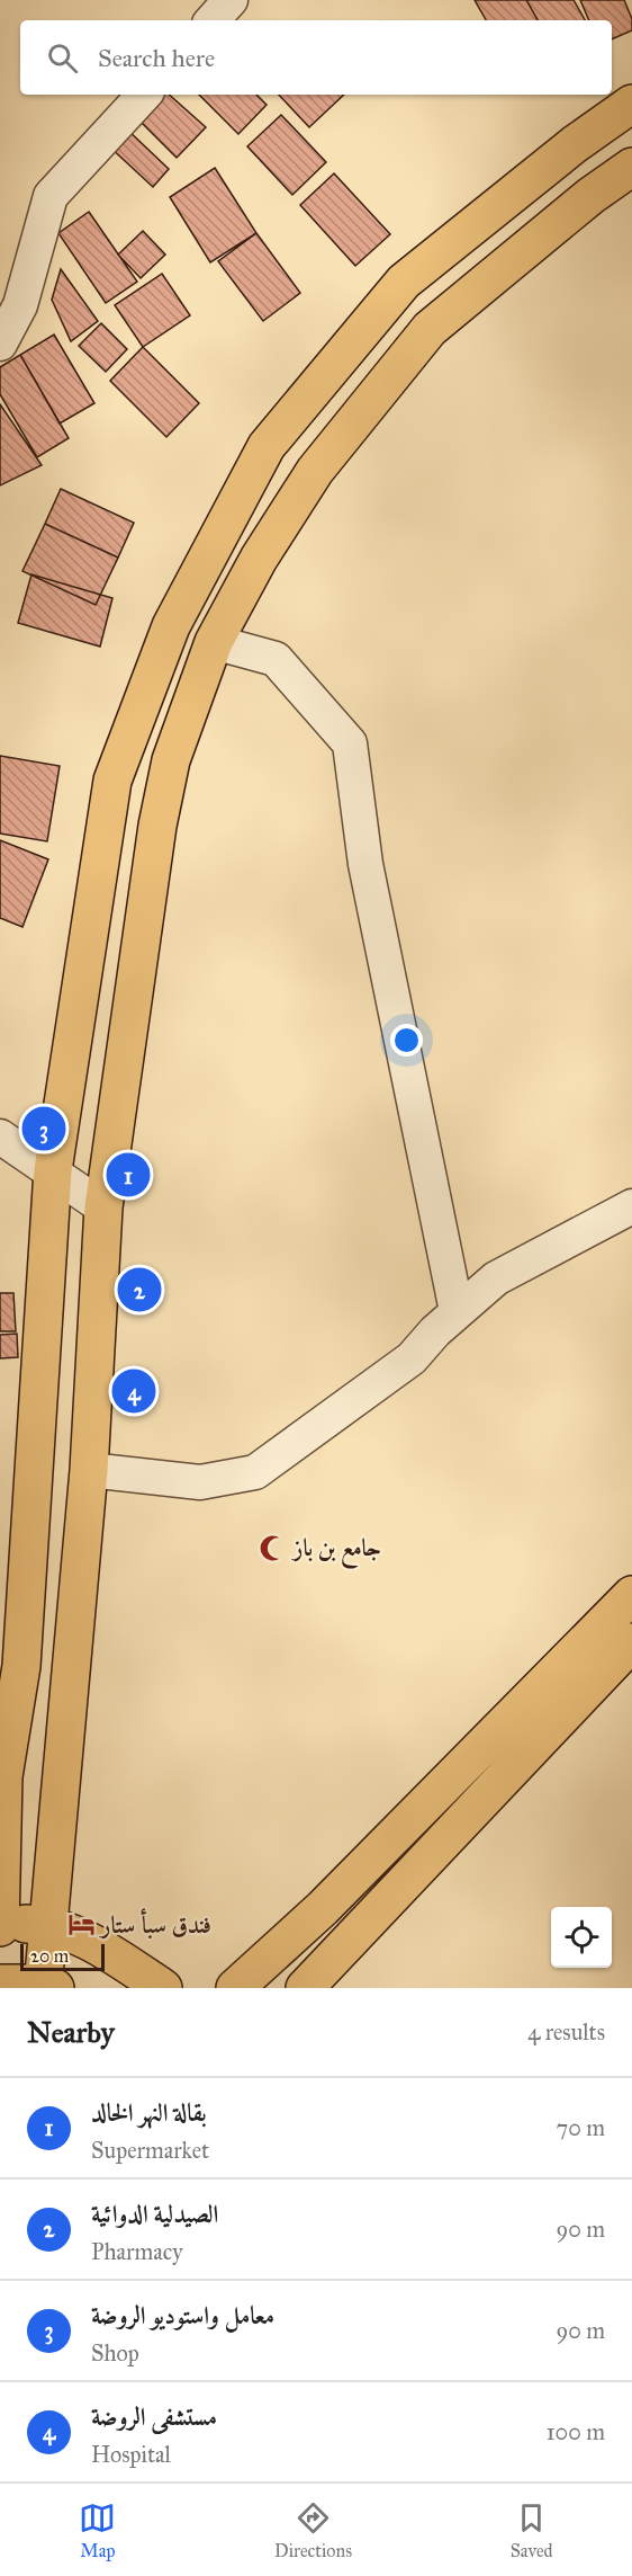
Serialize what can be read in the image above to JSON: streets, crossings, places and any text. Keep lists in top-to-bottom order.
{
  "places": {
    "mosque": ["جامع بن باز"],
    "hotel": ["فندق سبأ ستار"]
  },
  "scale_bar": "20 m",
  "page": {
    "search": "Search here",
    "pins": [
      "3",
      "1",
      "2",
      "4"
    ],
    "scale": "20 m",
    "heading": ["Nearby", "4 results"],
    "list": [
      {
        "mark": "1",
        "name": "بقالة النهر الخالد",
        "note": "Supermarket",
        "value": "70 m"
      },
      {
        "mark": "2",
        "name": "الصيدلية الدوائية",
        "note": "Pharmacy",
        "value": "90 m"
      },
      {
        "mark": "3",
        "name": "معامل واستوديو الروضة",
        "note": "Shop",
        "value": "90 m"
      },
      {
        "mark": "4",
        "name": "مستشفى الروضة",
        "note": "Hospital",
        "value": "100 m"
      }
    ],
    "nav": ["Map", "Directions", "Saved"]
  }
}
